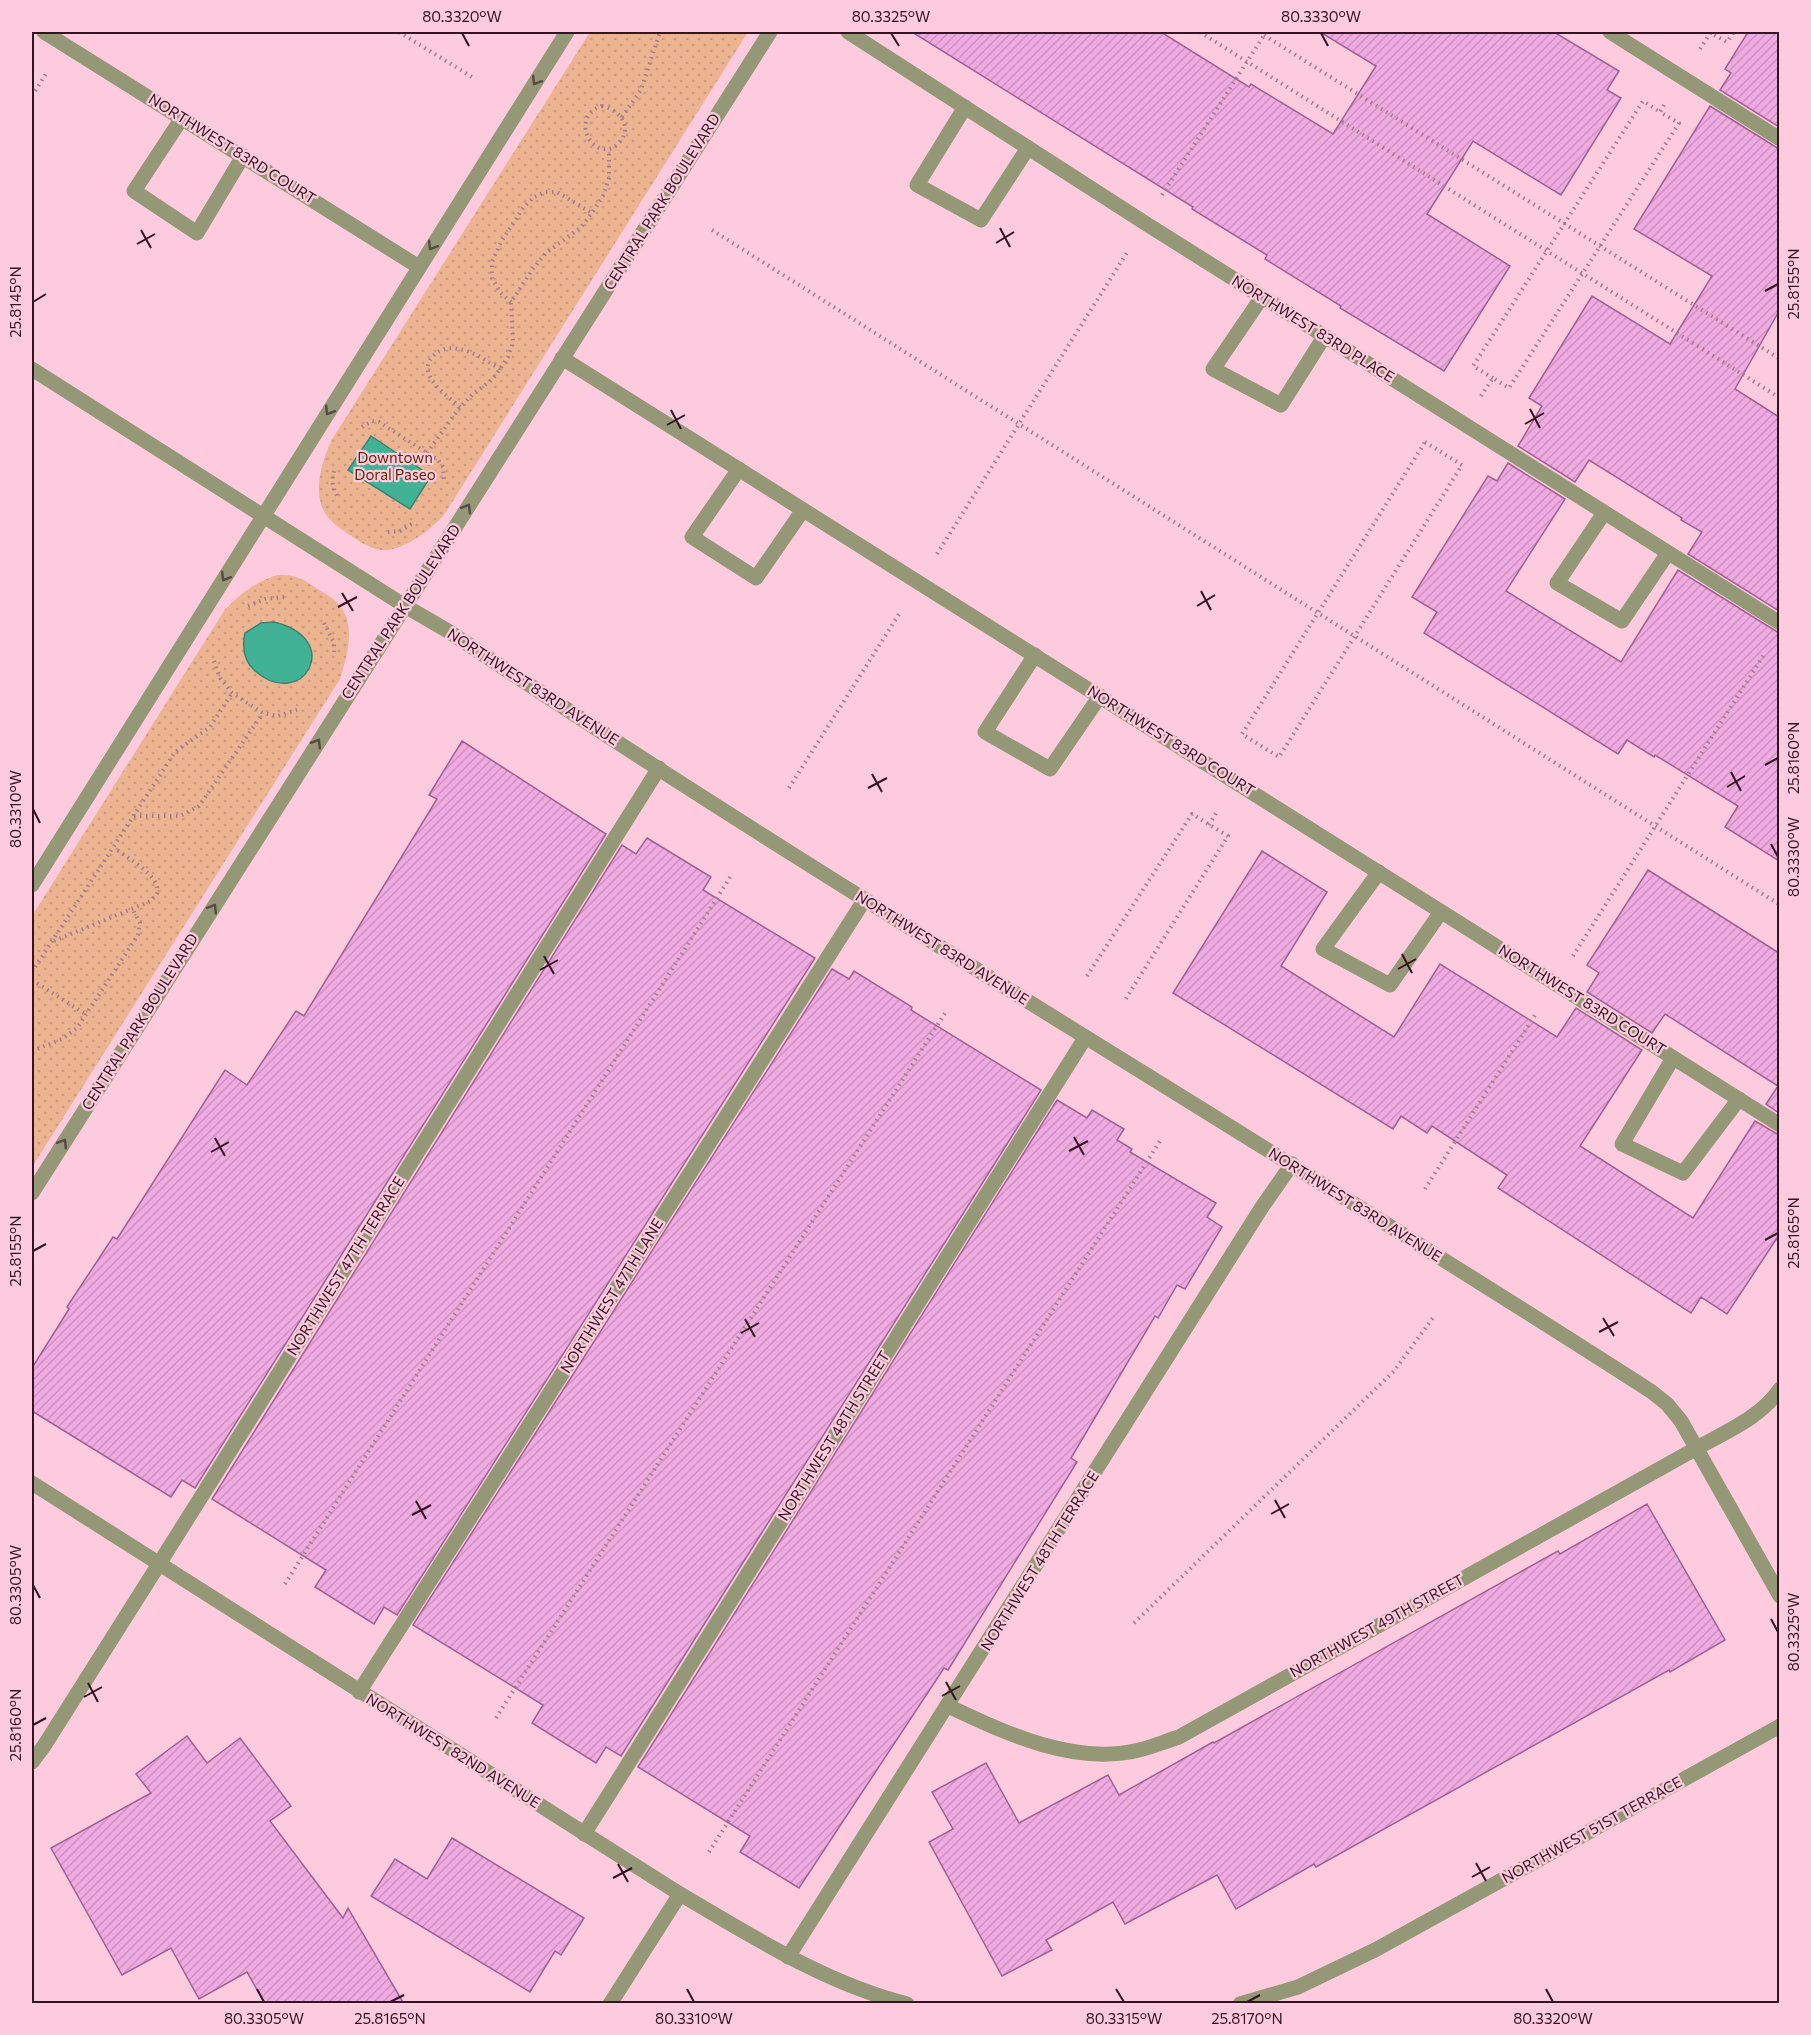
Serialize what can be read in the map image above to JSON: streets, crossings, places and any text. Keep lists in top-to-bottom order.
{
  "streets": {
    "street": [
      "NORTHWEST 83RD COURT",
      "CENTRAL PARK BOULEVARD",
      "NORTHWEST 83RD PLACE",
      "NORTHWEST 83RD AVENUE",
      "NORTHWEST 47TH TERRACE",
      "NORTHWEST 47TH LANE",
      "NORTHWEST 48TH STREET",
      "NORTHWEST 48TH TERRACE",
      "NORTHWEST 49TH STREET",
      "NORTHWEST 82ND AVENUE",
      "NORTHWEST 51ST TERRACE"
    ]
  },
  "crossings": [
    ["NORTHWEST 83RD COURT", "CENTRAL PARK BOULEVARD"],
    ["CENTRAL PARK BOULEVARD", "NORTHWEST 83RD AVENUE"],
    ["NORTHWEST 83RD AVENUE", "NORTHWEST 47TH TERRACE"],
    ["NORTHWEST 83RD AVENUE", "NORTHWEST 47TH LANE"],
    ["NORTHWEST 83RD AVENUE", "NORTHWEST 48TH STREET"],
    ["NORTHWEST 83RD AVENUE", "NORTHWEST 48TH TERRACE"],
    ["NORTHWEST 83RD AVENUE", "NORTHWEST 49TH STREET"],
    ["NORTHWEST 47TH TERRACE", "NORTHWEST 82ND AVENUE"],
    ["NORTHWEST 47TH LANE", "NORTHWEST 82ND AVENUE"],
    ["NORTHWEST 48TH STREET", "NORTHWEST 82ND AVENUE"],
    ["NORTHWEST 48TH TERRACE", "NORTHWEST 49TH STREET"],
    ["NORTHWEST 48TH TERRACE", "NORTHWEST 82ND AVENUE"]
  ],
  "one_way": ["CENTRAL PARK BOULEVARD"],
  "parks": ["Downtown Doral Paseo"],
  "coordinates": [
    "80.3320°W",
    "80.3325°W",
    "80.3330°W",
    "25.8155°N",
    "25.8145°N",
    "25.8160°N",
    "80.3310°W",
    "25.8165°N",
    "80.3305°W",
    "80.3315°W",
    "25.8170°N"
  ]
}
